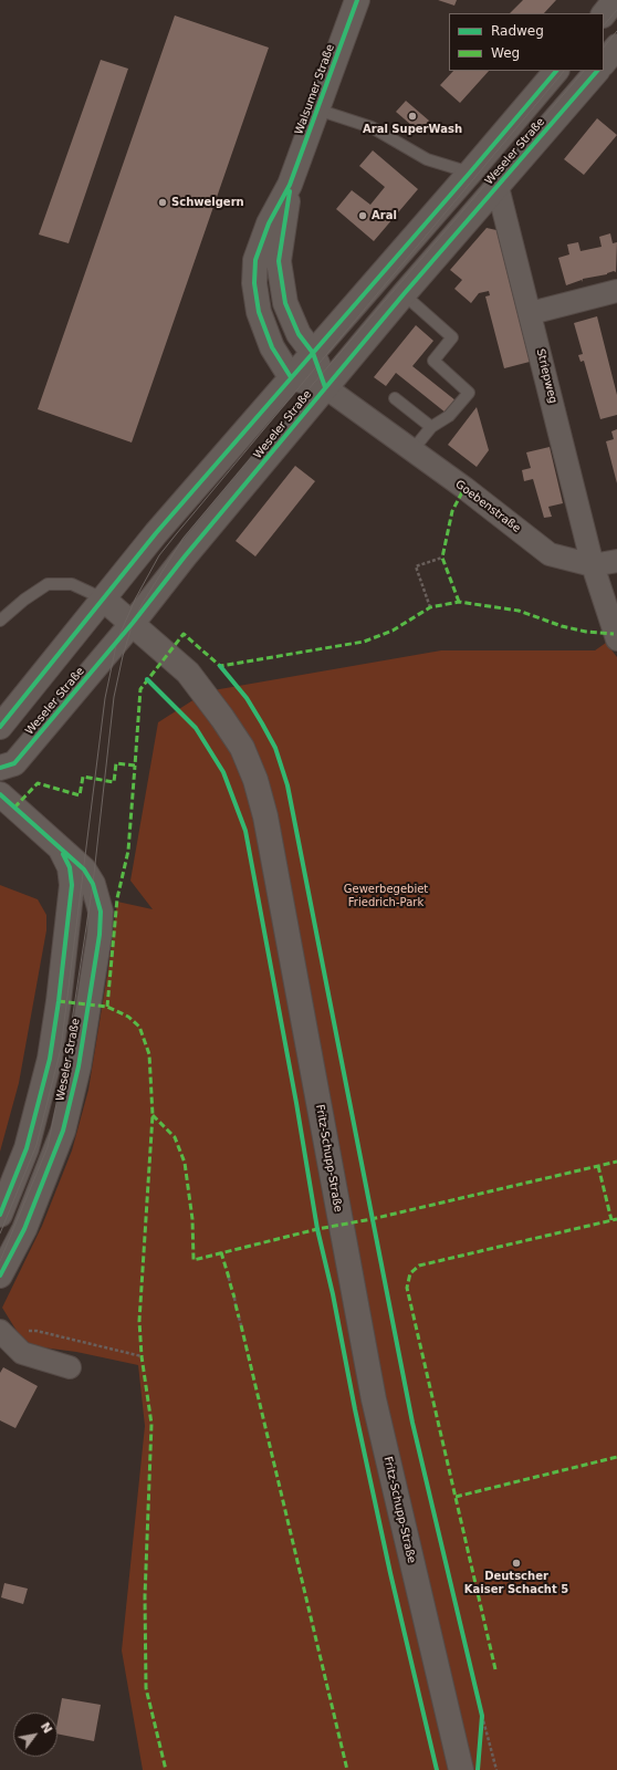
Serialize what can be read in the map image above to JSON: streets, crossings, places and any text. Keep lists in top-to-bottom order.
{
  "streets": {
    "main road": ["Walsumer Straße", "Weseler Straße", "Fritz-Schupp-Straße"],
    "street": ["Striepweg", "Goebenstraße"]
  },
  "crossings": [
    ["Walsumer Straße", "Weseler Straße"],
    ["Walsumer Straße", "Goebenstraße"],
    ["Weseler Straße", "Striepweg"],
    ["Weseler Straße", "Goebenstraße"],
    ["Weseler Straße", "Fritz-Schupp-Straße"],
    ["Striepweg", "Goebenstraße"]
  ],
  "parks": ["Gewerbegebiet Friedrich-Park"],
  "places": [
    "Aral SuperWash",
    "Schwelgern",
    "Aral",
    "Deutscher Kaiser Schacht 5"
  ],
  "legend": ["Radweg", "Weg"],
  "north": "top right"
}
